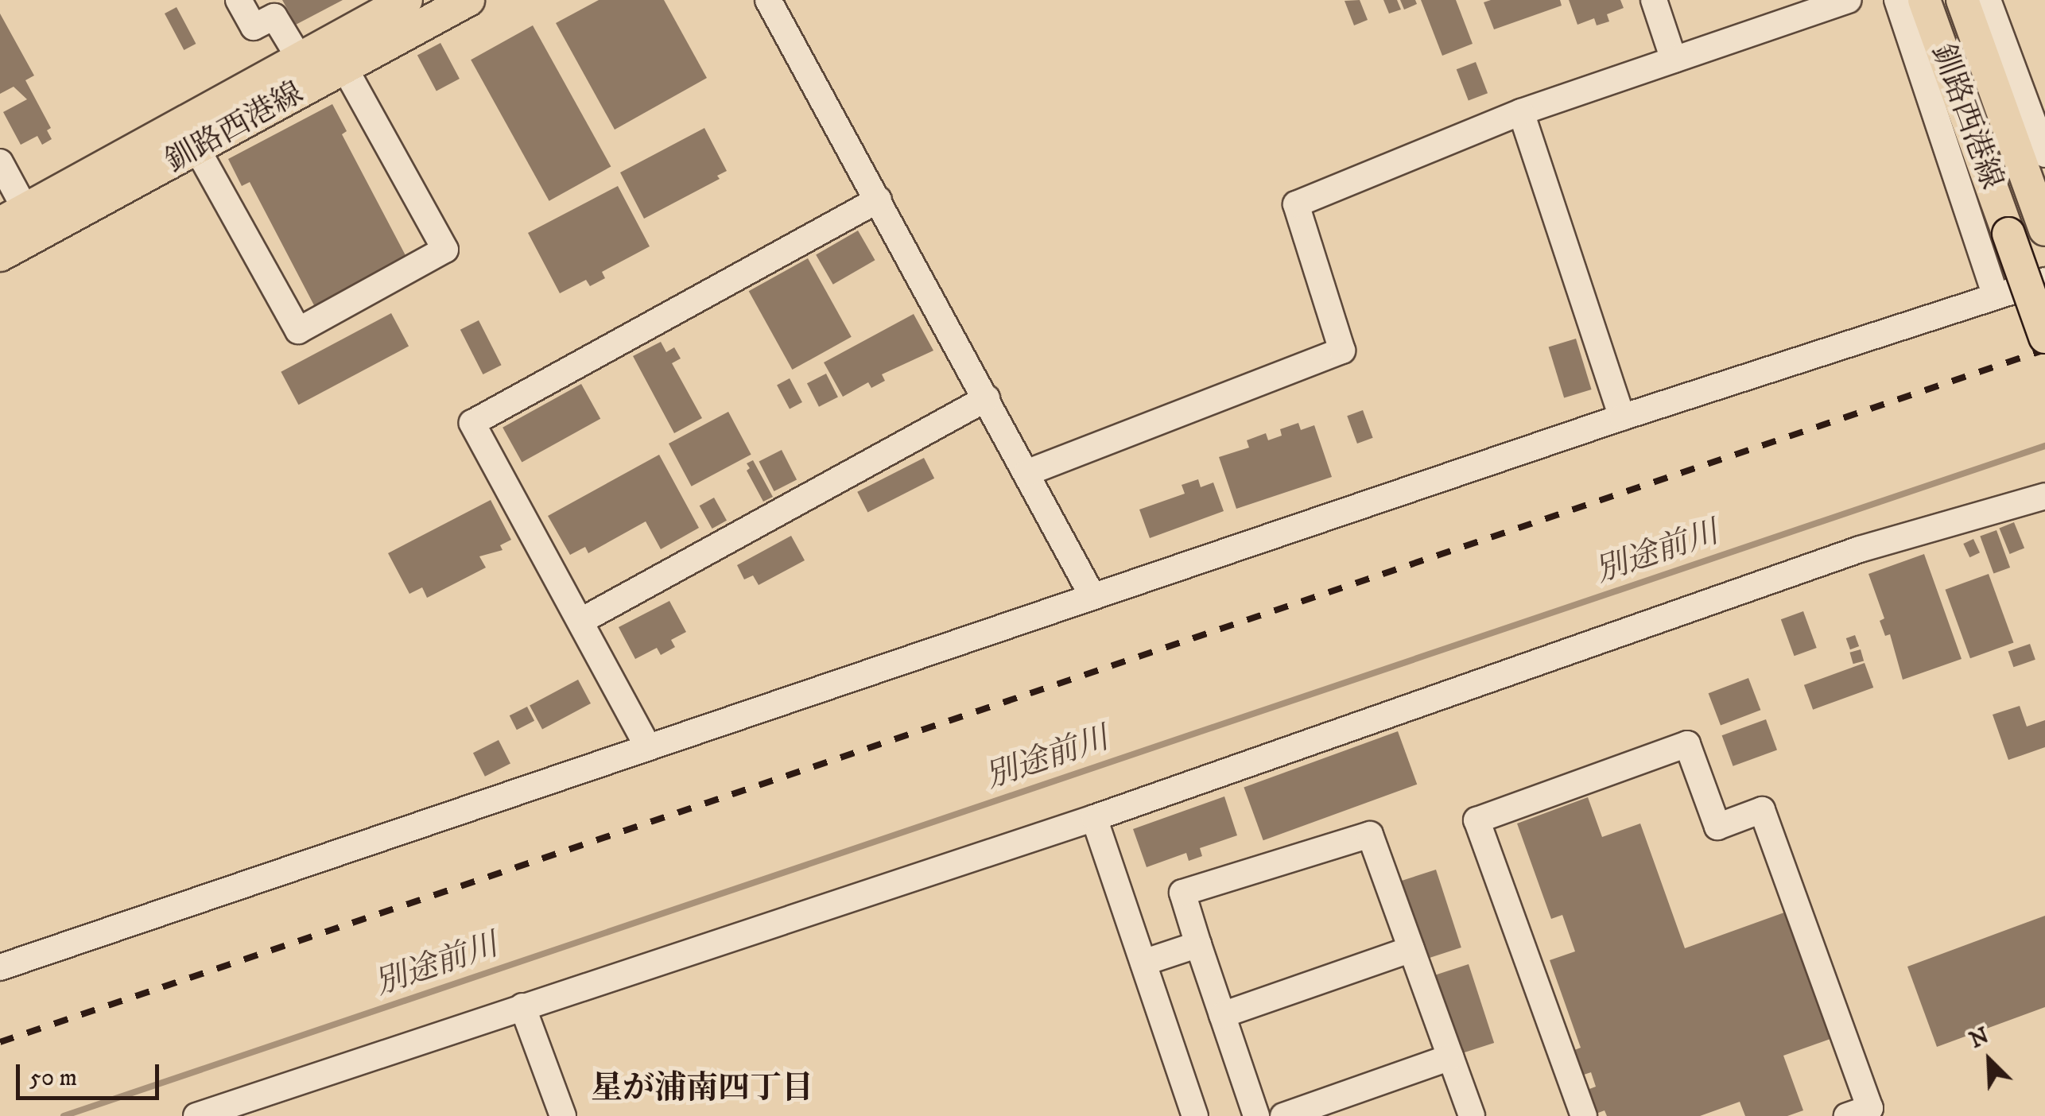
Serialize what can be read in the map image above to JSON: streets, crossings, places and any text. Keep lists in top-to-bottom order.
{
  "streets": {
    "main road": ["釧路西港線"]
  },
  "districts": ["星が浦南四丁目"],
  "water": ["別途前川"],
  "scale_bar": "50 m",
  "north": "top left"
}
